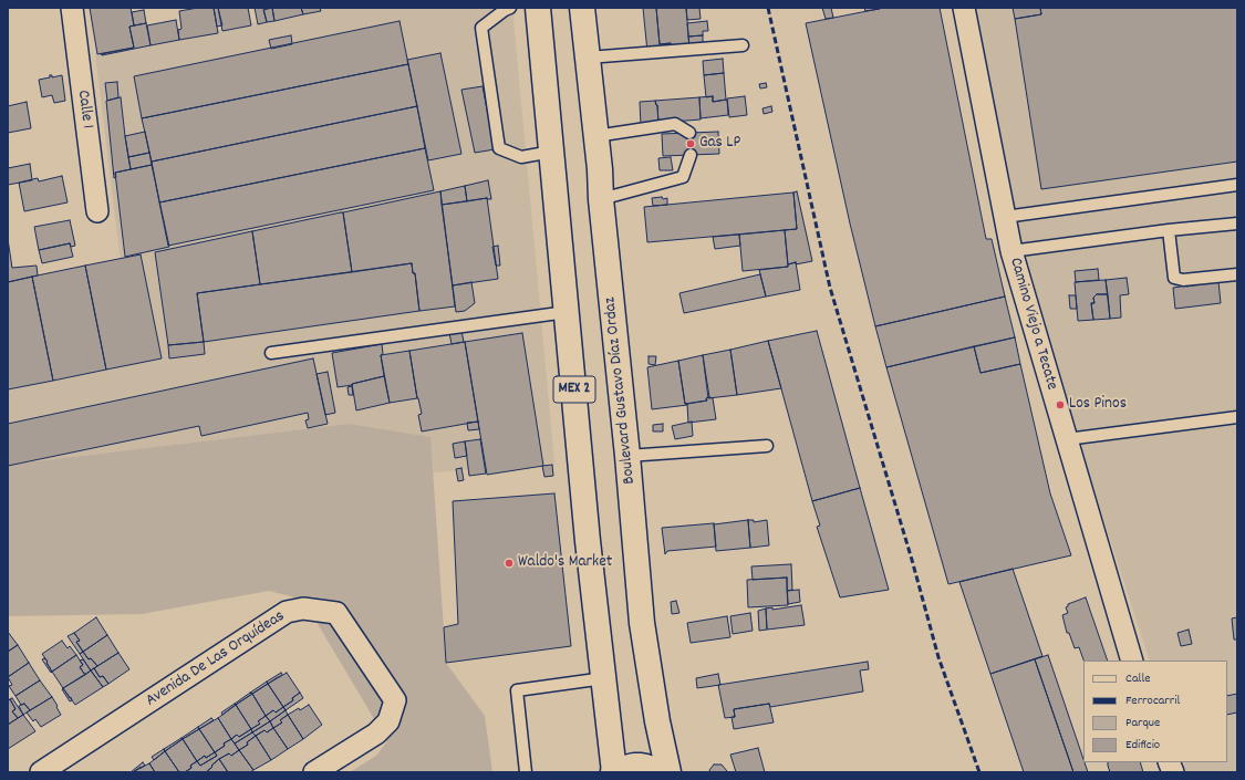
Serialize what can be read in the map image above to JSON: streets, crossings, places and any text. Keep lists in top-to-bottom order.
{
  "streets": {
    "main road": ["MEX 2", "Boulevard Gustavo Díaz Ordaz"],
    "street": ["Calle 1", "Camino Viejo a Tecate", "Avenida De Las Orquídeas"]
  },
  "places": ["Gas LP", "Los Pinos", "Waldo's Market"],
  "legend": [
    "Calle",
    "Ferrocarril",
    "Parque",
    "Edificio"
  ]
}
